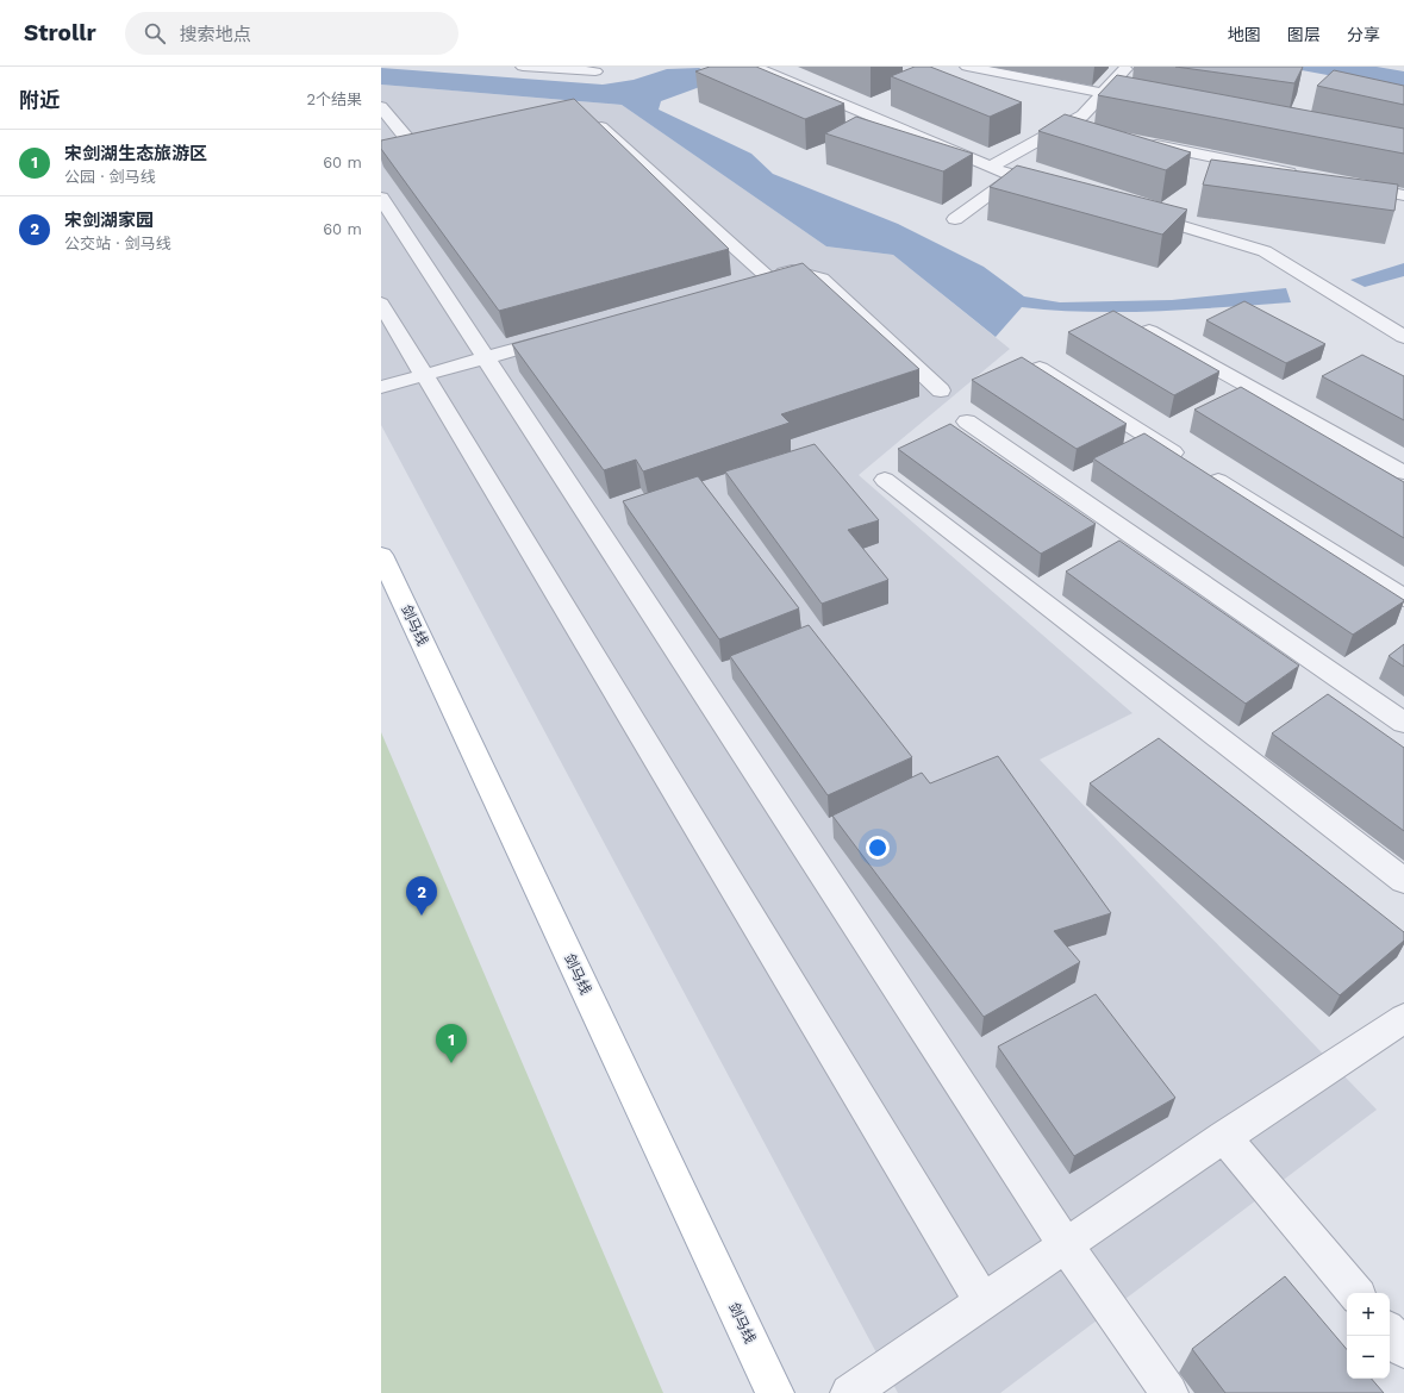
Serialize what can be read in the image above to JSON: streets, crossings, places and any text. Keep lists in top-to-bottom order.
{
  "streets": {
    "main road": ["剑马线"]
  },
  "page": {
    "header": "Strollr",
    "search": "搜索地点",
    "nav": ["地图", "图层", "分享"],
    "heading": ["附近", "2个结果"],
    "list": [
      {
        "mark": "1",
        "name": "宋剑湖生态旅游区",
        "note": "公园 · 剑马线",
        "value": "60 m"
      },
      {
        "mark": "2",
        "name": "宋剑湖家园",
        "note": "公交站 · 剑马线",
        "value": "60 m"
      }
    ],
    "pins": ["2", "1"],
    "map_buttons": ["+", "−"]
  }
}
